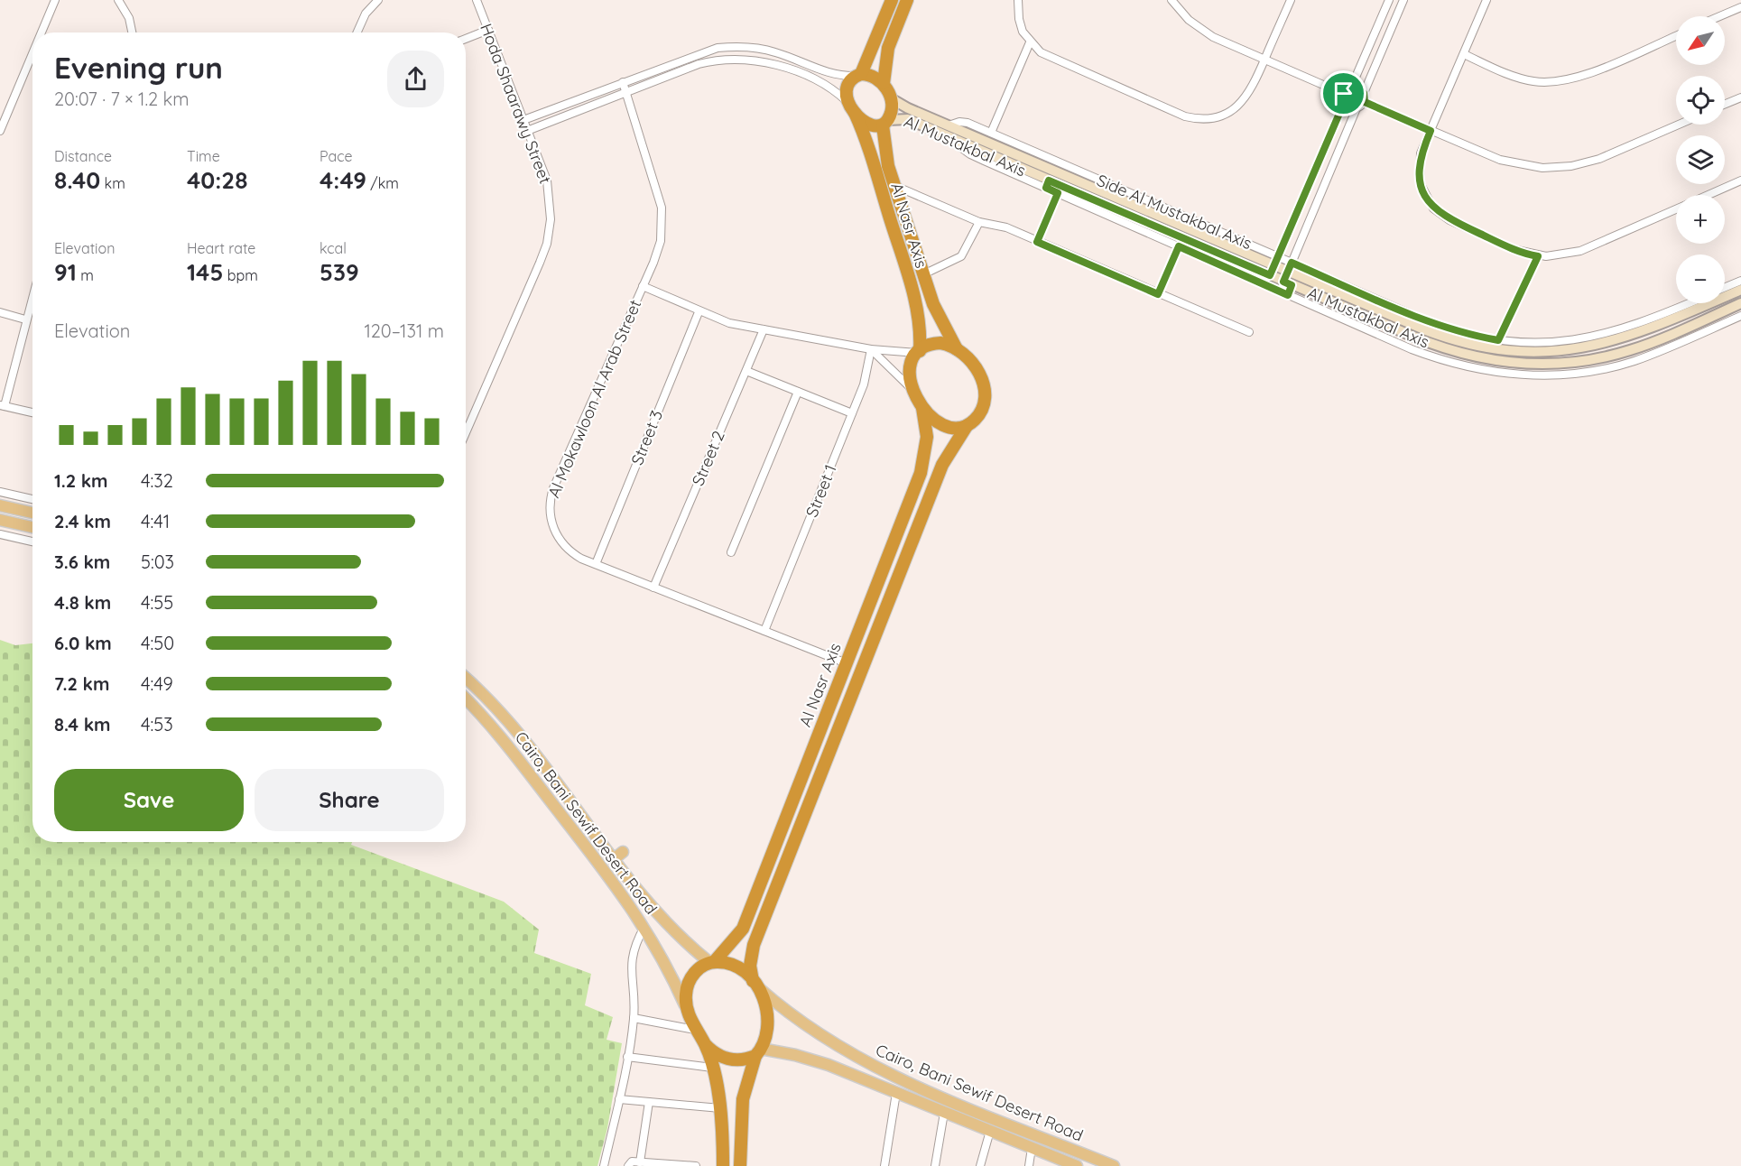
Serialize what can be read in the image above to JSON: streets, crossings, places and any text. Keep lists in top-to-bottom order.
{
  "streets": {
    "highway": ["Al Nasr Axis"],
    "main road": ["Cairo, Bani Sewif Desert Road"],
    "street": [
      "Hoda Shaarawy Street",
      "Al Mustakbal Axis",
      "Side Al Mustakbal Axis",
      "Al Mokawloon Al Arab Street",
      "Street 3",
      "Street 2",
      "Street 1"
    ]
  },
  "crossings": [
    ["Al Mustakbal Axis", "Side Al Mustakbal Axis"],
    ["Al Mustakbal Axis", "Al Nasr Axis"],
    ["Al Nasr Axis", "Al Mokawloon Al Arab Street"],
    ["Al Nasr Axis", "Cairo, Bani Sewif Desert Road"],
    ["Al Mokawloon Al Arab Street", "Street 3"],
    ["Al Mokawloon Al Arab Street", "Street 2"],
    ["Al Mokawloon Al Arab Street", "Street 1"]
  ],
  "north": "bottom left",
  "page": {
    "map_buttons": ["+", "−"],
    "heading": ["Evening run", "20:07 · 7 × 1.2 km"],
    "stats": [
      ["Distance", "8.40 km"],
      ["Time", "40:28"],
      ["Pace", "4:49 /km"],
      ["Elevation", "91 m"],
      ["Heart rate", "145 bpm"],
      ["kcal", "539"]
    ],
    "chart": ["Elevation", "120–131 m"],
    "list": [
      {
        "name": "1.2 km",
        "note": "4:32"
      },
      {
        "name": "2.4 km",
        "note": "4:41"
      },
      {
        "name": "3.6 km",
        "note": "5:03"
      },
      {
        "name": "4.8 km",
        "note": "4:55"
      },
      {
        "name": "6.0 km",
        "note": "4:50"
      },
      {
        "name": "7.2 km",
        "note": "4:49"
      },
      {
        "name": "8.4 km",
        "note": "4:53"
      }
    ],
    "buttons": ["Save", "Share"]
  }
}
